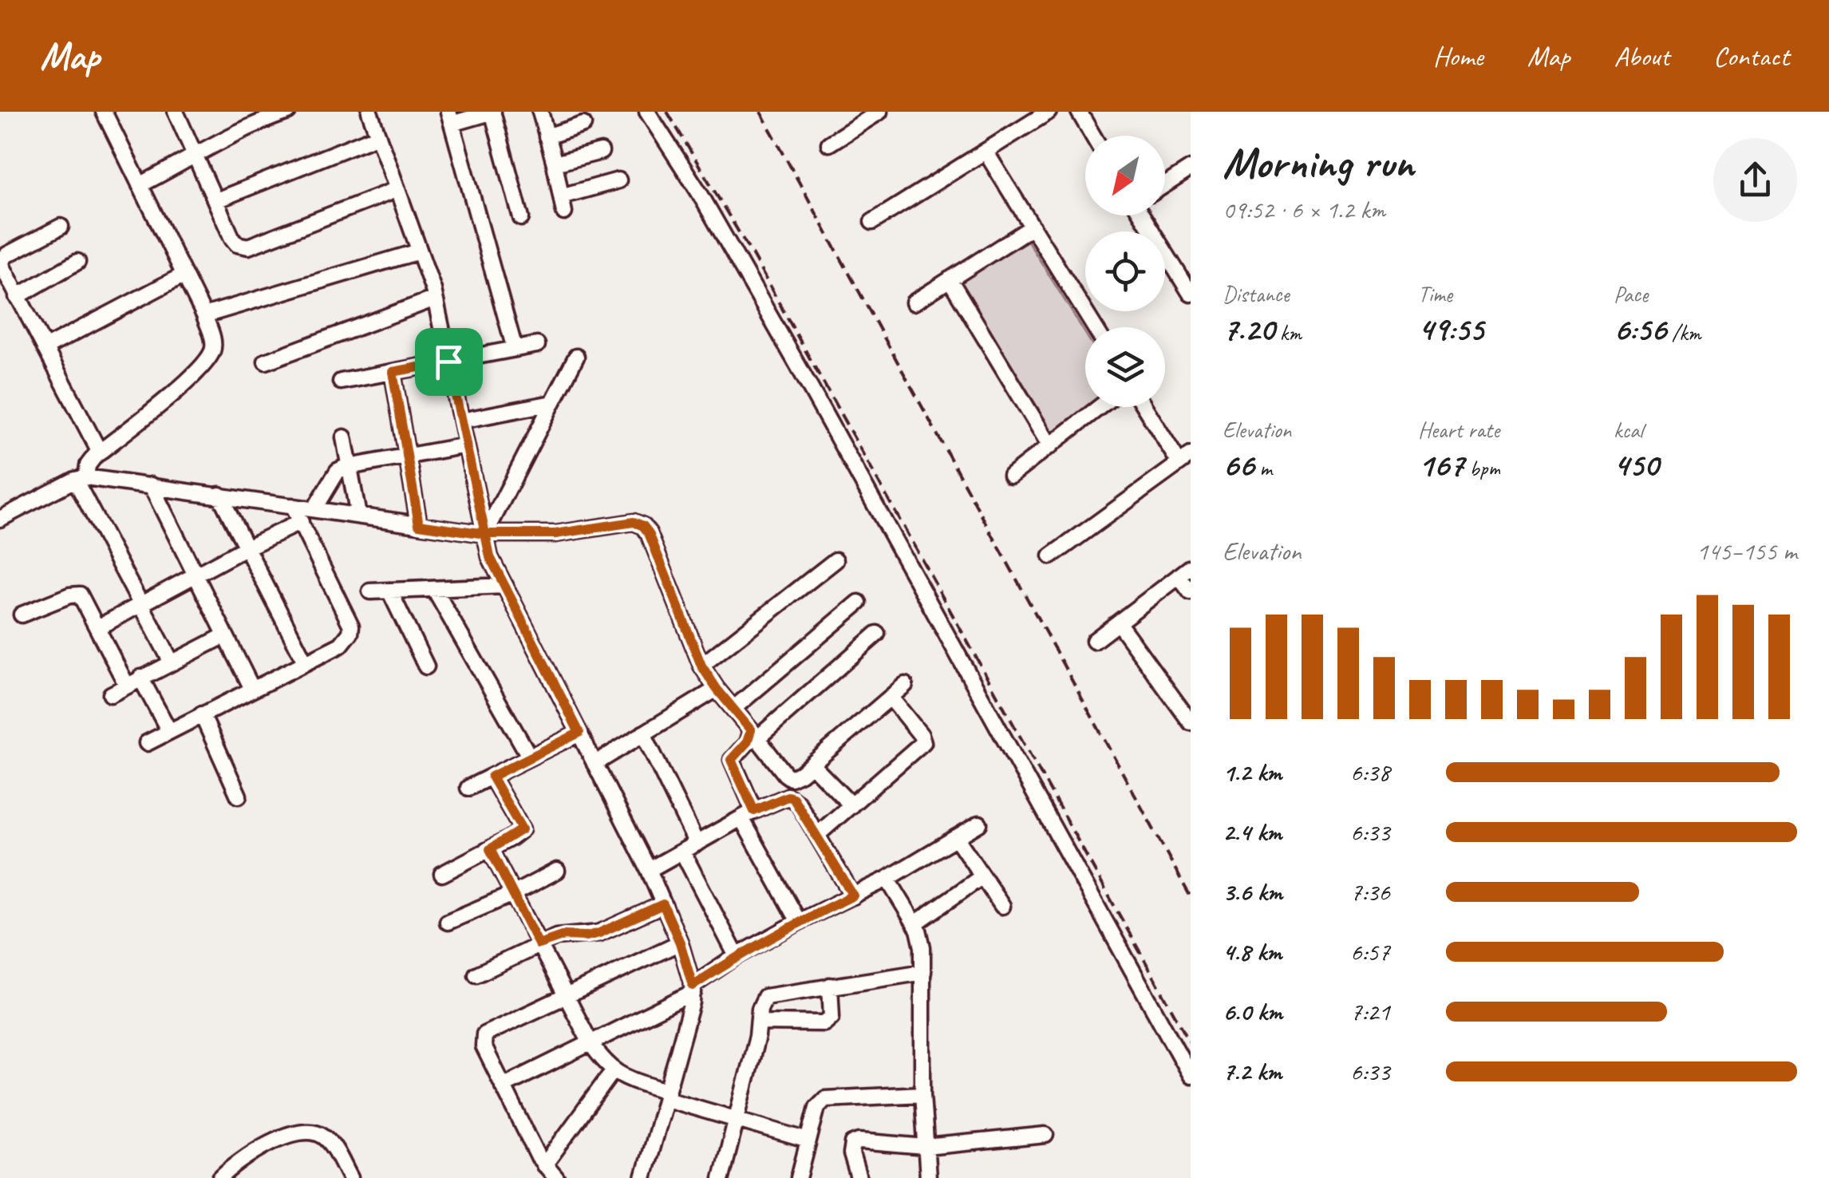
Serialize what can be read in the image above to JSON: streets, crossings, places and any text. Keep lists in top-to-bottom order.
{
  "north": "bottom left",
  "page": {
    "header": "Map",
    "nav": [
      "Home",
      "Map",
      "About",
      "Contact"
    ],
    "heading": ["Morning run", "09:52 · 6 × 1.2 km"],
    "stats": [
      ["Distance", "7.20 km"],
      ["Time", "49:55"],
      ["Pace", "6:56 /km"],
      ["Elevation", "66 m"],
      ["Heart rate", "167 bpm"],
      ["kcal", "450"]
    ],
    "chart": ["Elevation", "145–155 m"],
    "list": [
      {
        "name": "1.2 km",
        "note": "6:38"
      },
      {
        "name": "2.4 km",
        "note": "6:33"
      },
      {
        "name": "3.6 km",
        "note": "7:36"
      },
      {
        "name": "4.8 km",
        "note": "6:57"
      },
      {
        "name": "6.0 km",
        "note": "7:21"
      },
      {
        "name": "7.2 km",
        "note": "6:33"
      }
    ]
  }
}
